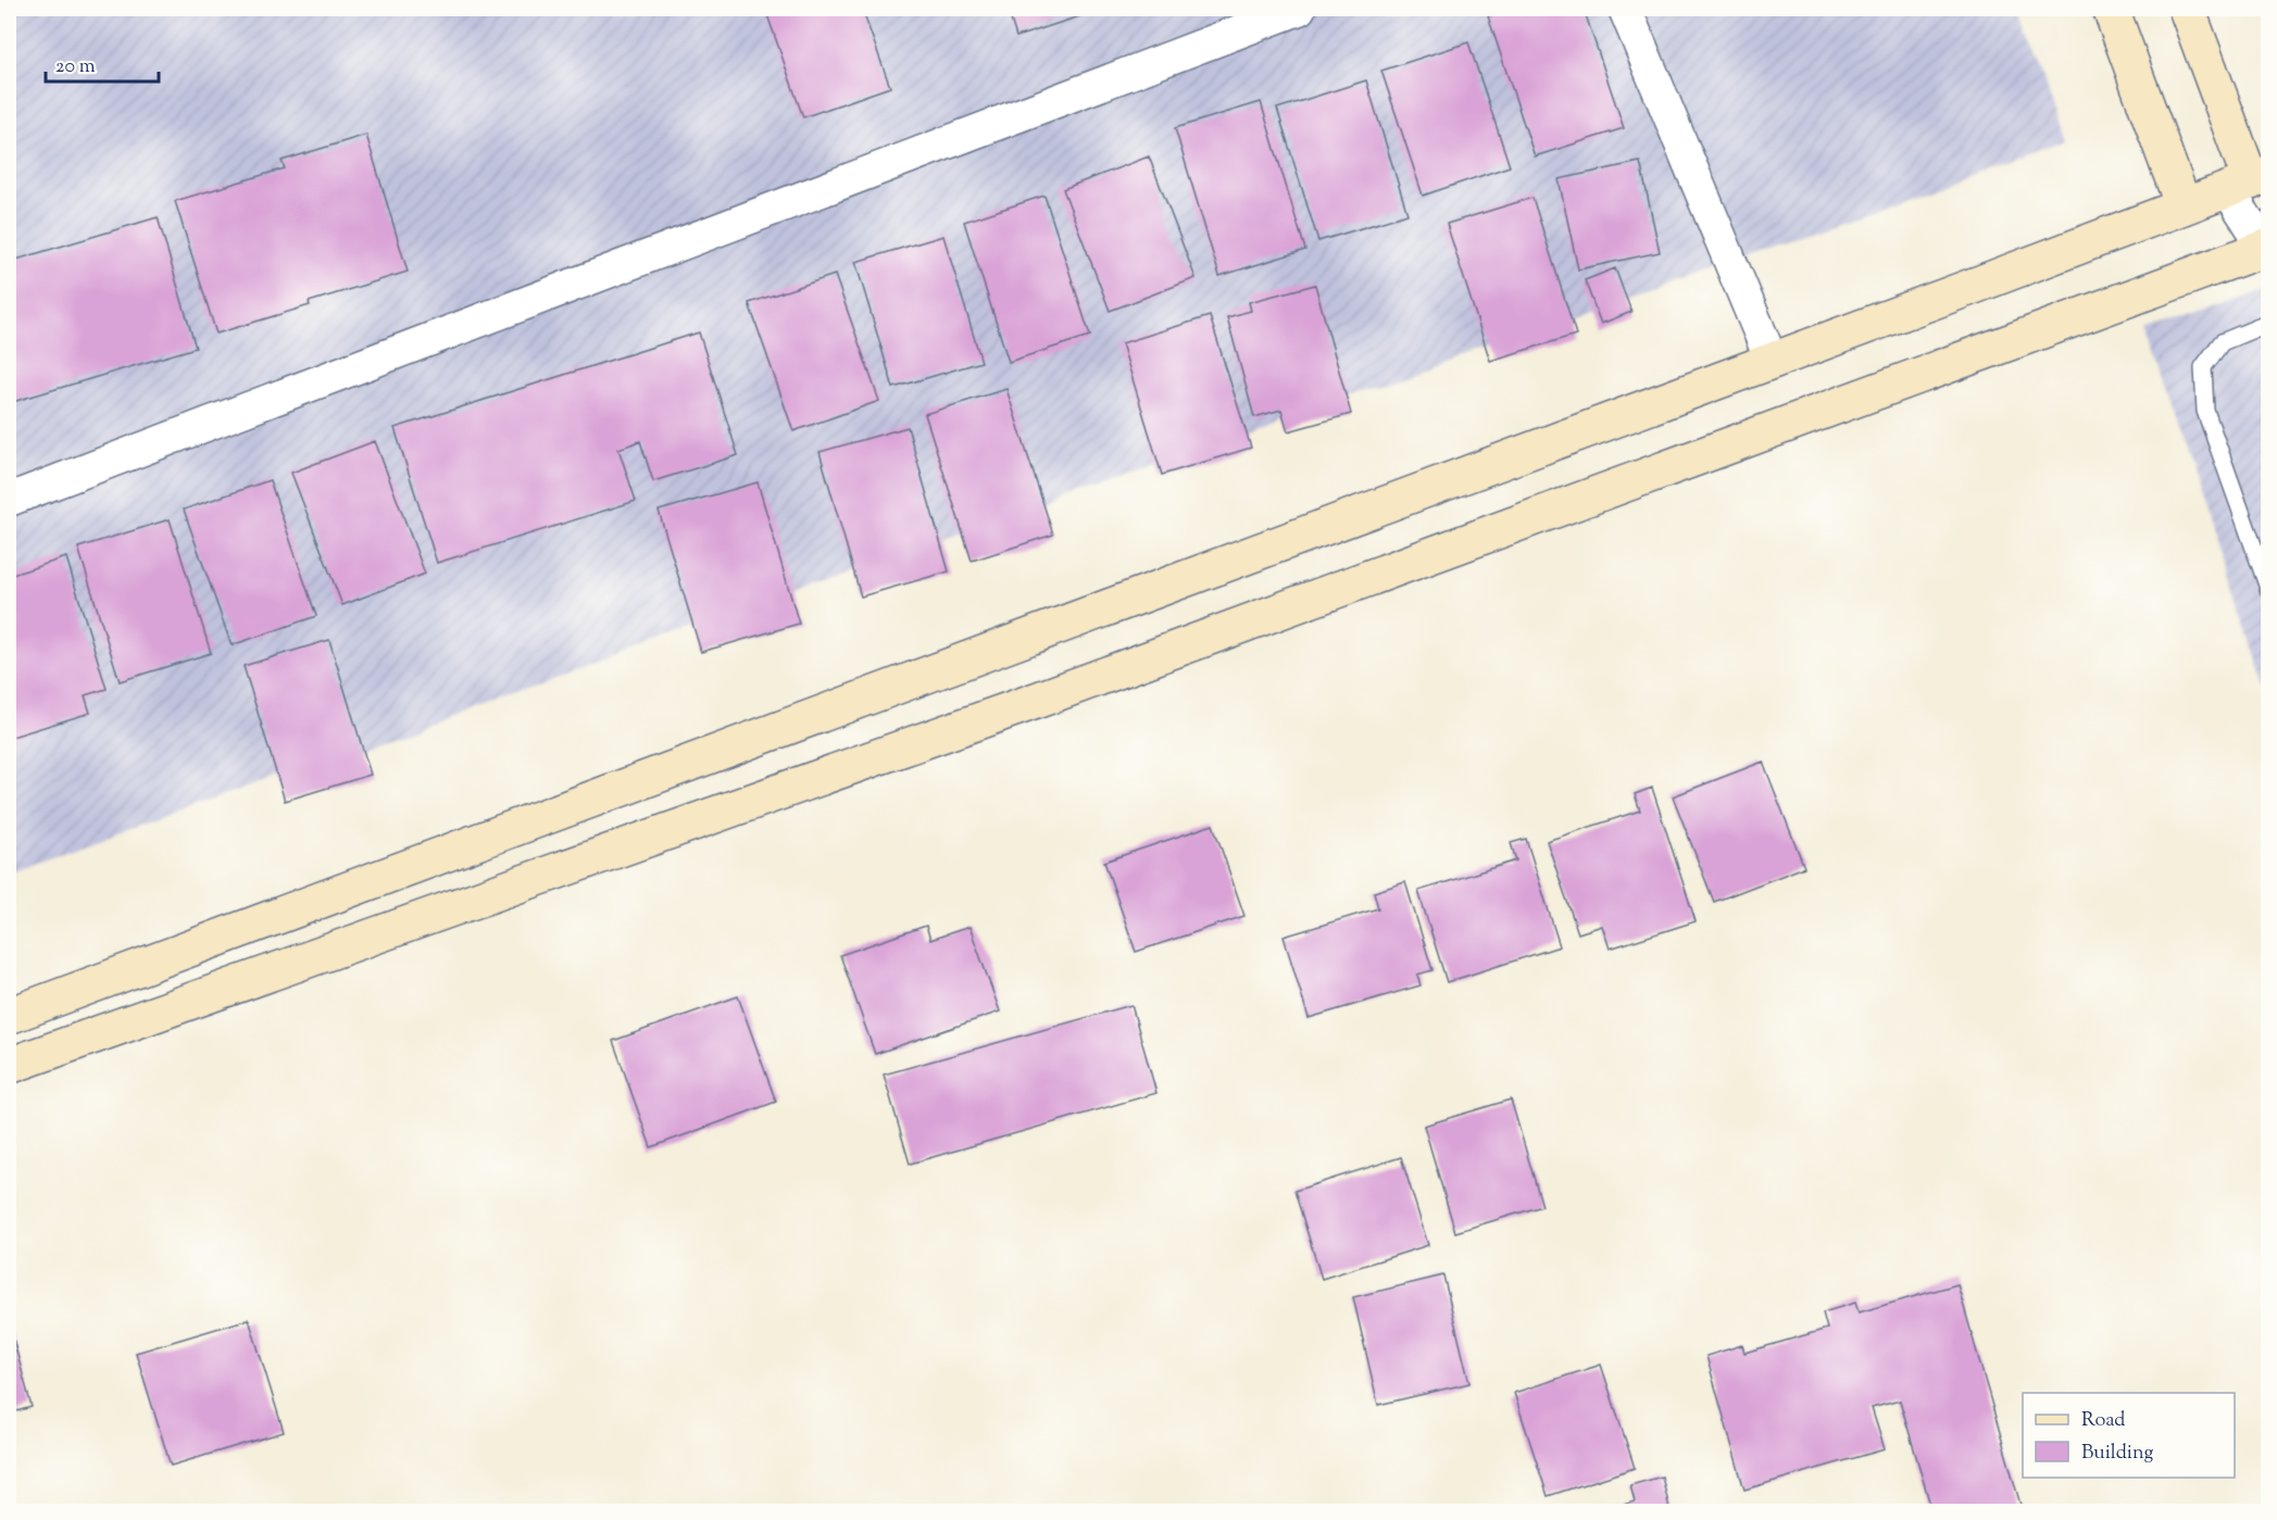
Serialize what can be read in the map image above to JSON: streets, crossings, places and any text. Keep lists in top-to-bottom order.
{
  "legend": ["Road", "Building"],
  "scale_bar": "20 m"
}
